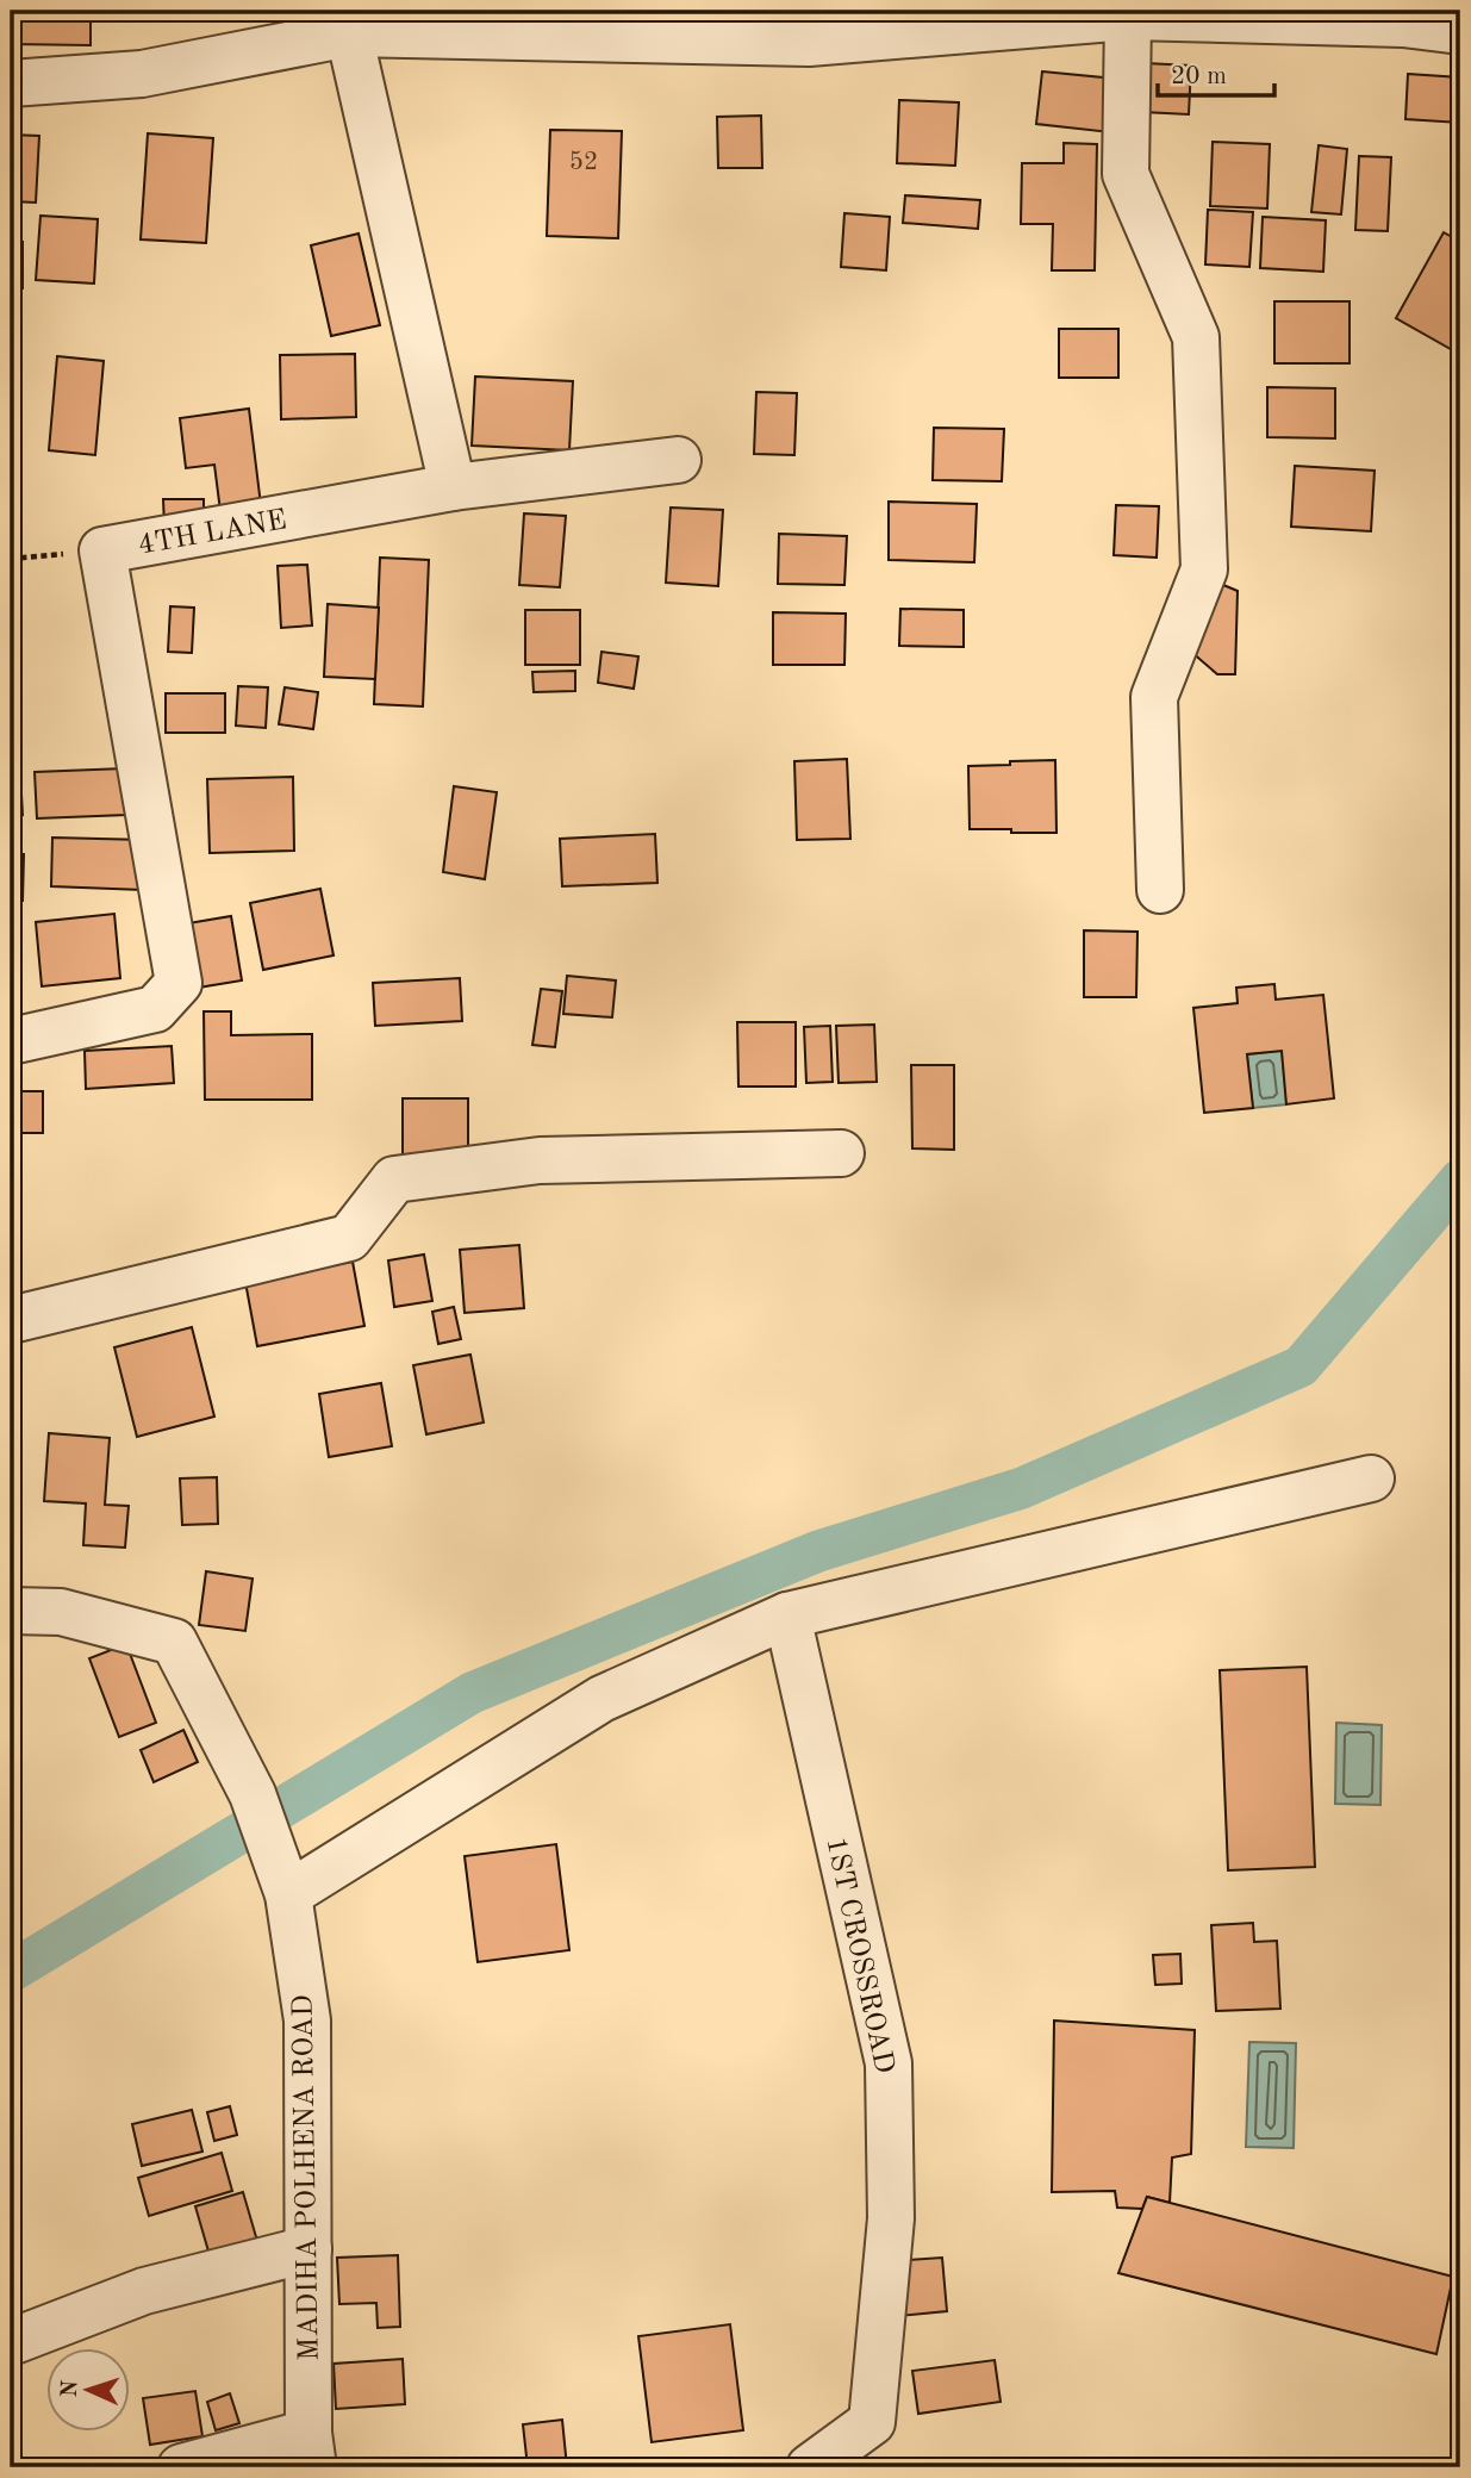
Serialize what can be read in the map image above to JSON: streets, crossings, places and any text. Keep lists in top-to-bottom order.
{
  "streets": {
    "street": ["4TH LANE", "1ST CROSSROAD", "MADIHA POLHENA ROAD"]
  },
  "house_numbers": ["52"],
  "scale_bar": "20 m",
  "north": "left"
}
